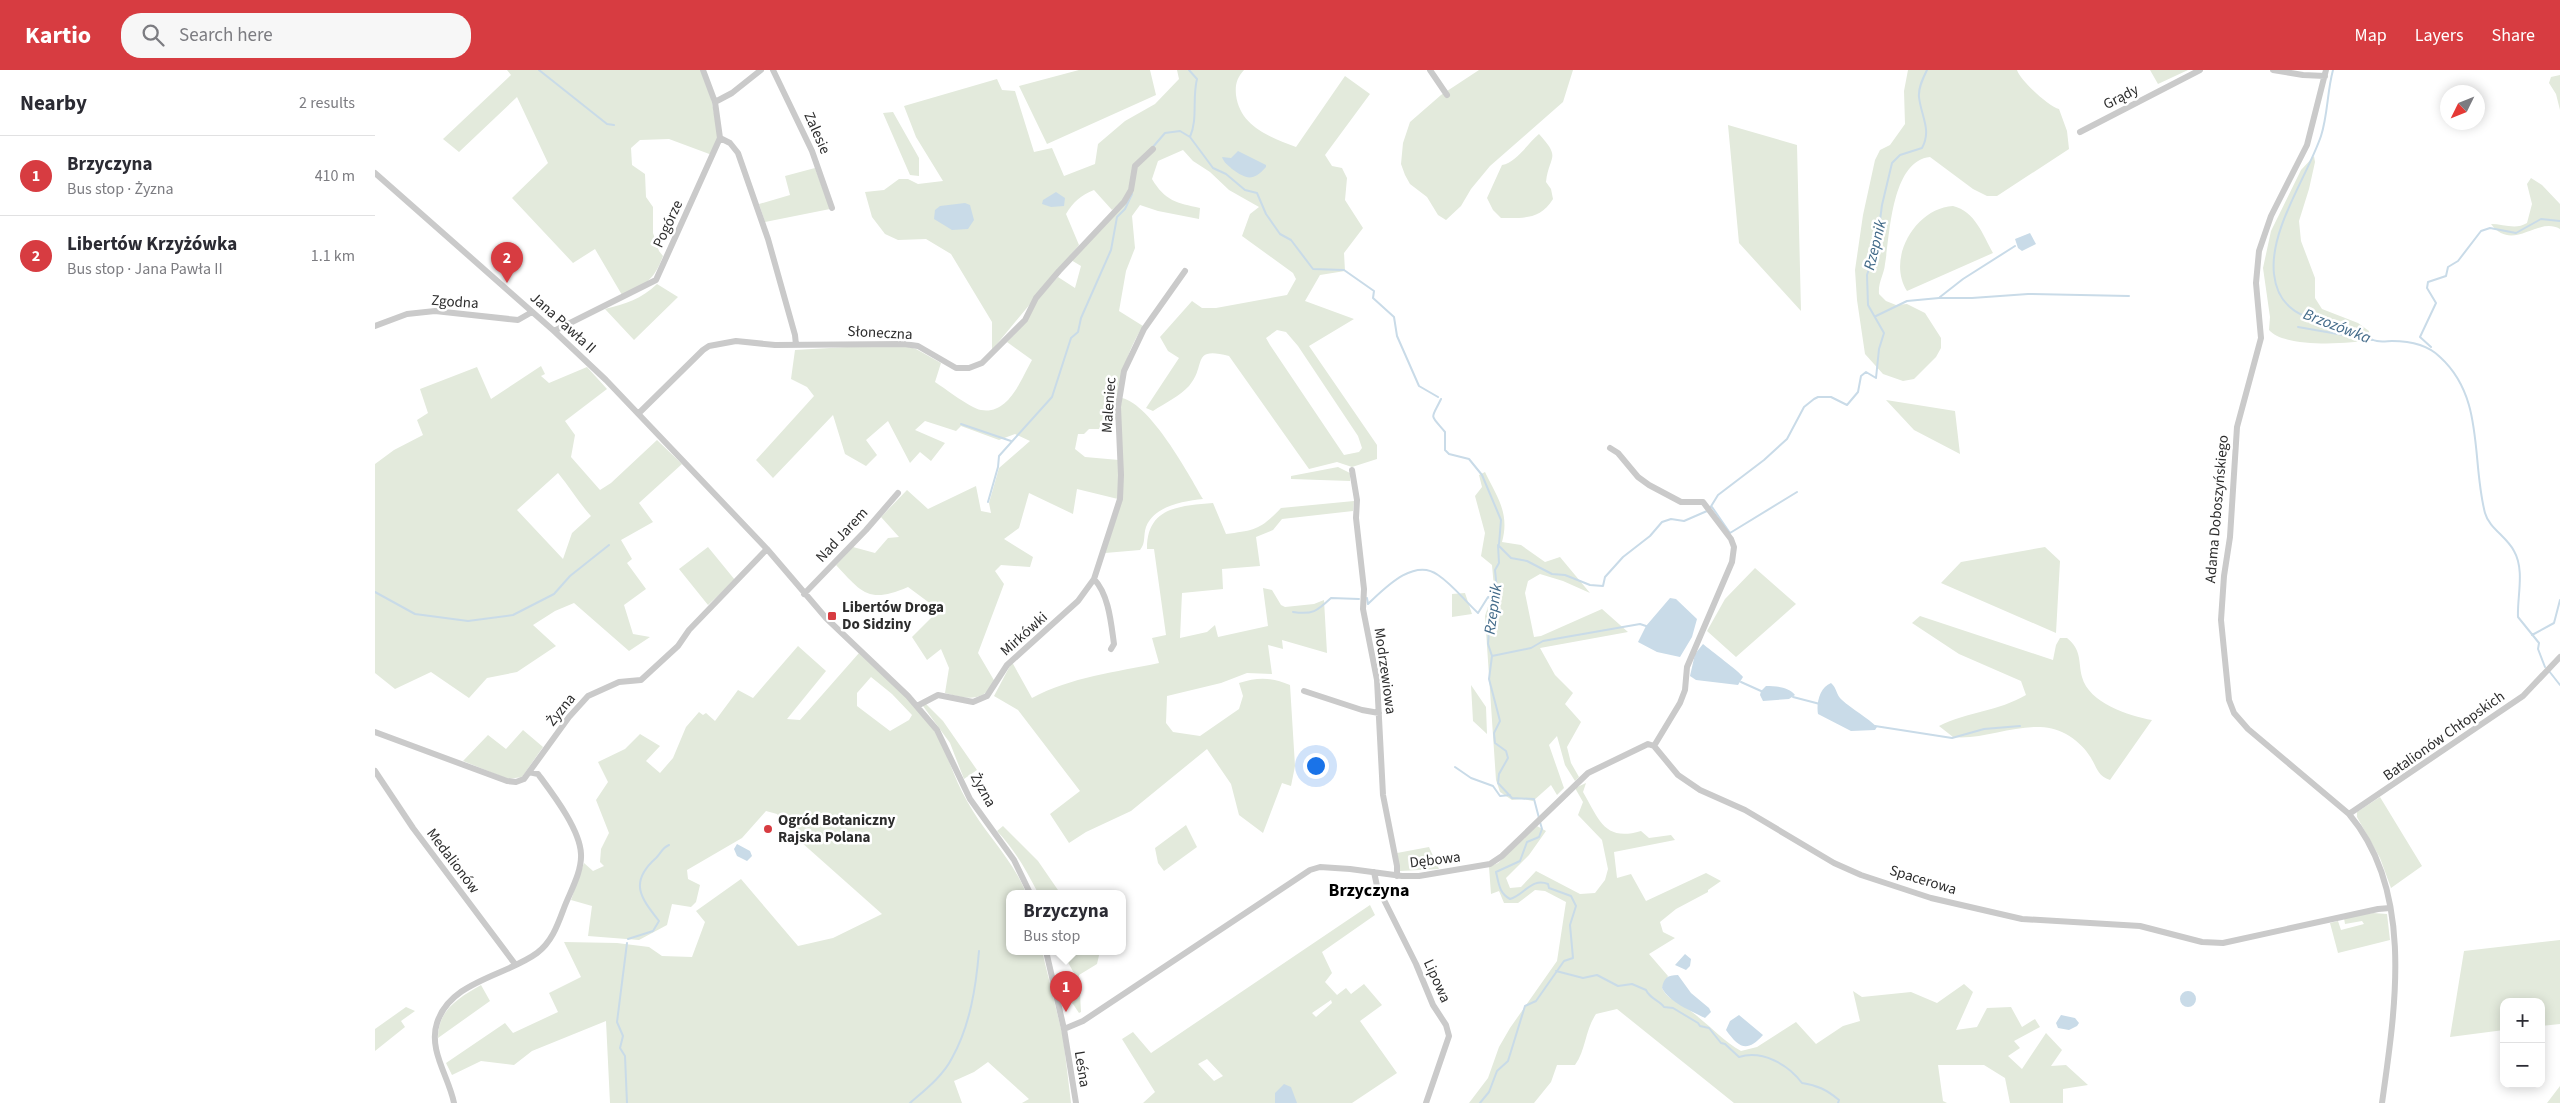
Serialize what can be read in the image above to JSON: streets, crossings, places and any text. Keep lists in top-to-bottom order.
{
  "streets": {
    "street": [
      "Grądy",
      "Zalesie",
      "Pogórze",
      "Zgodna",
      "Jana Pawła II",
      "Słoneczna",
      "Maleniec",
      "Adama Doboszyńskiego",
      "Nad Jarem",
      "Mirkówki",
      "Modrzewiowa",
      "Żyzna",
      "Batalionów Chłopskich",
      "Dębowa",
      "Medalionów",
      "Spacerowa",
      "Lipowa",
      "Leśna"
    ]
  },
  "crossings": [
    ["Pogórze", "Jana Pawła II"],
    ["Zgodna", "Jana Pawła II"],
    ["Jana Pawła II", "Słoneczna"],
    ["Jana Pawła II", "Żyzna"],
    ["Maleniec", "Mirkówki"],
    ["Adama Doboszyńskiego", "Batalionów Chłopskich"],
    ["Adama Doboszyńskiego", "Spacerowa"],
    ["Nad Jarem", "Żyzna"],
    ["Mirkówki", "Żyzna"],
    ["Modrzewiowa", "Dębowa"],
    ["Dębowa", "Spacerowa"],
    ["Dębowa", "Lipowa"],
    ["Dębowa", "Leśna"]
  ],
  "districts": ["Brzyczyna"],
  "water": ["Rzepnik", "Brzozówka"],
  "places": {
    "transit": ["Libertów Droga Do Sidziny"],
    "other": ["Ogród Botaniczny Rajska Polana"]
  },
  "north": "bottom left",
  "page": {
    "header": "Kartio",
    "search": "Search here",
    "nav": ["Map", "Layers", "Share"],
    "heading": ["Nearby", "2 results"],
    "list": [
      {
        "mark": "1",
        "name": "Brzyczyna",
        "note": "Bus stop · Żyzna",
        "value": "410 m"
      },
      {
        "mark": "2",
        "name": "Libertów Krzyżówka",
        "note": "Bus stop · Jana Pawła II",
        "value": "1.1 km"
      }
    ],
    "pins": ["2", "1"],
    "popup": ["Brzyczyna", "Bus stop"],
    "map_buttons": ["+", "−"]
  }
}
